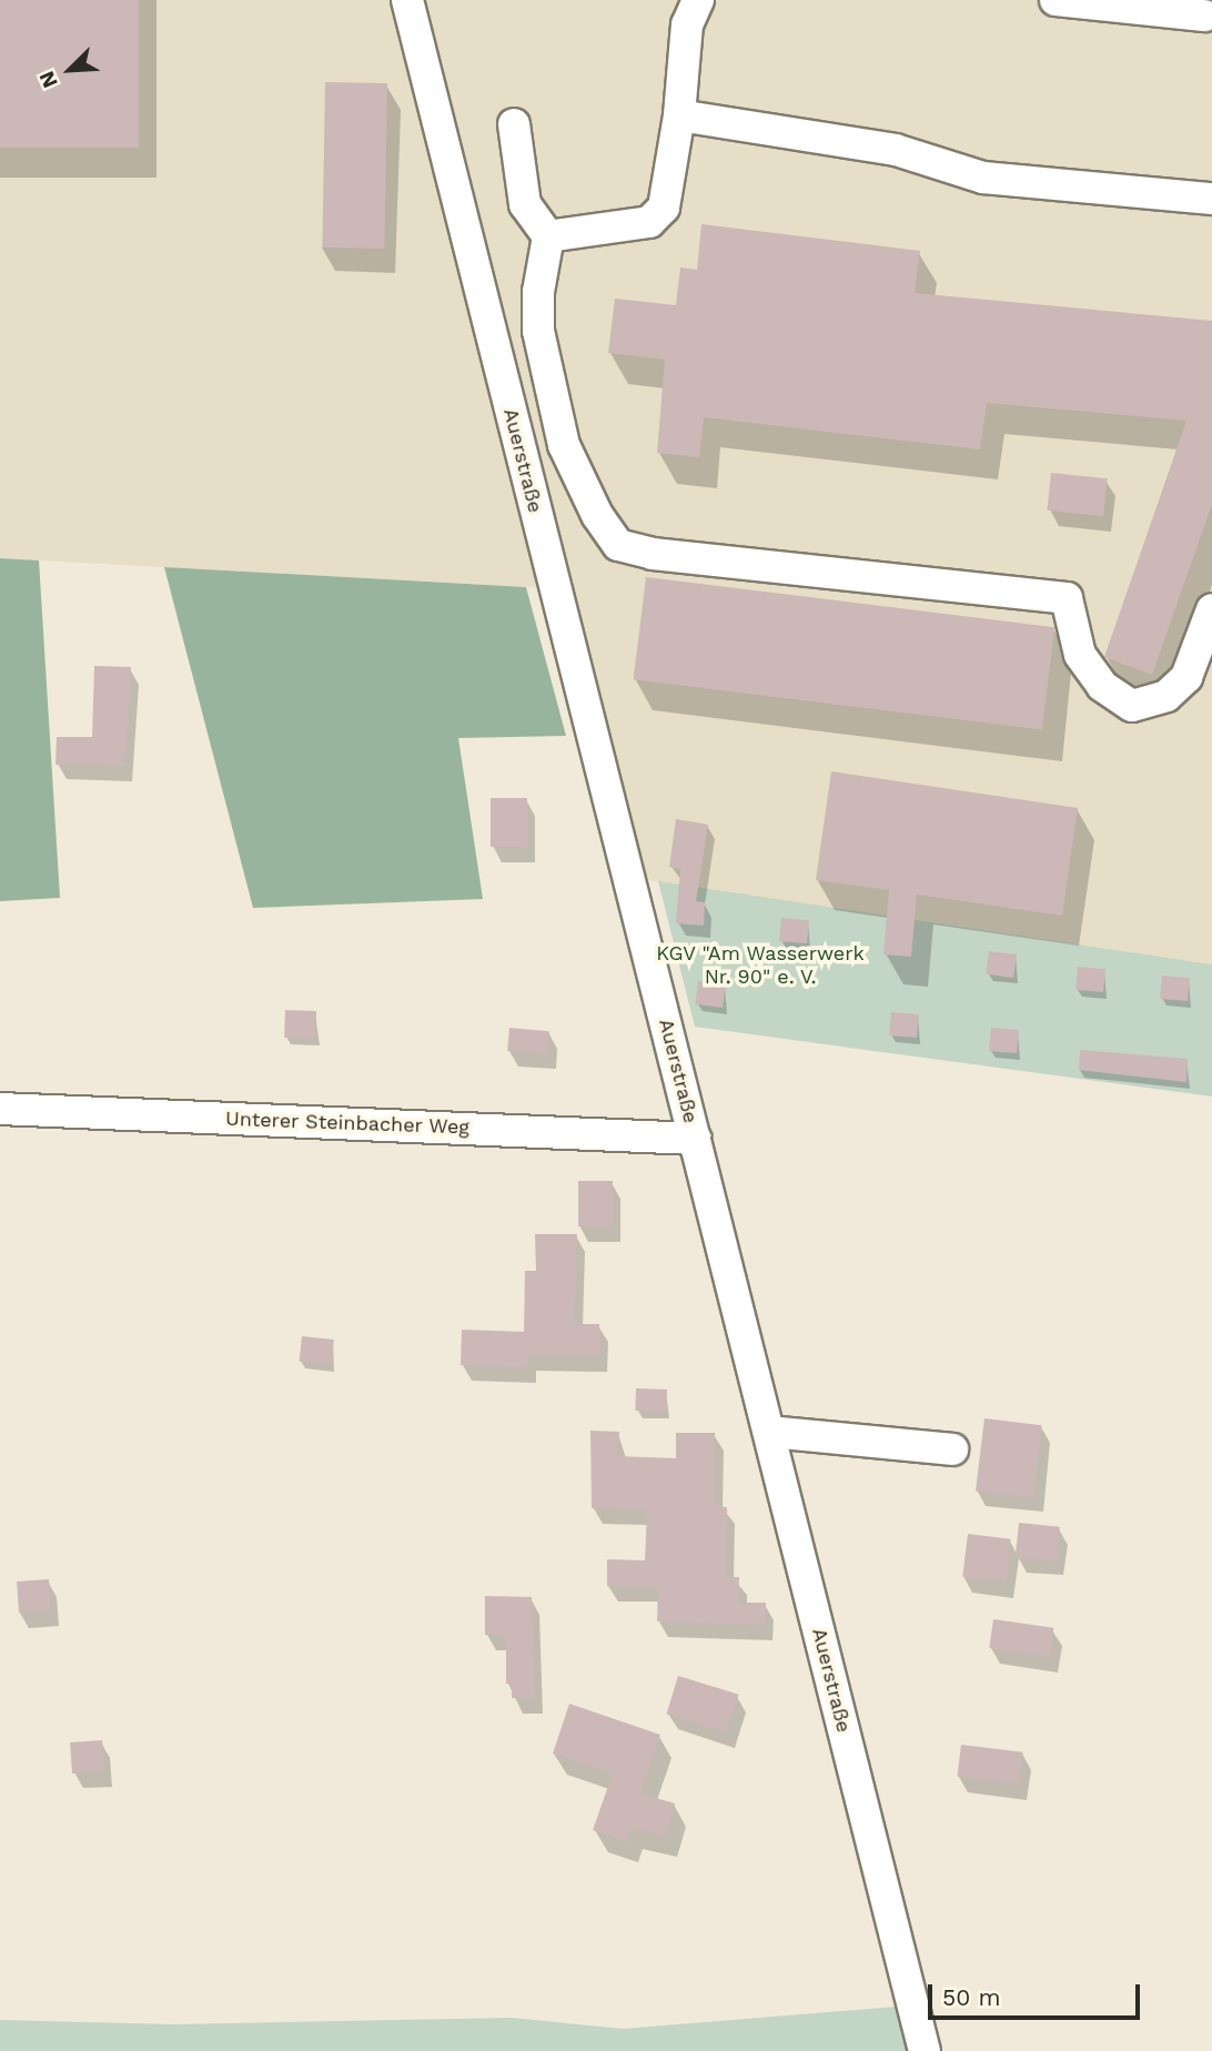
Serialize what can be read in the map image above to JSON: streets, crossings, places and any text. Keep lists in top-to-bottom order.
{
  "streets": {
    "street": ["Auerstraße", "Unterer Steinbacher Weg"]
  },
  "crossings": [
    ["Auerstraße", "Unterer Steinbacher Weg"]
  ],
  "parks": ["KGV \"Am Wasserwerk Nr. 90\" e. V."],
  "scale_bar": "50 m",
  "north": "bottom left"
}
